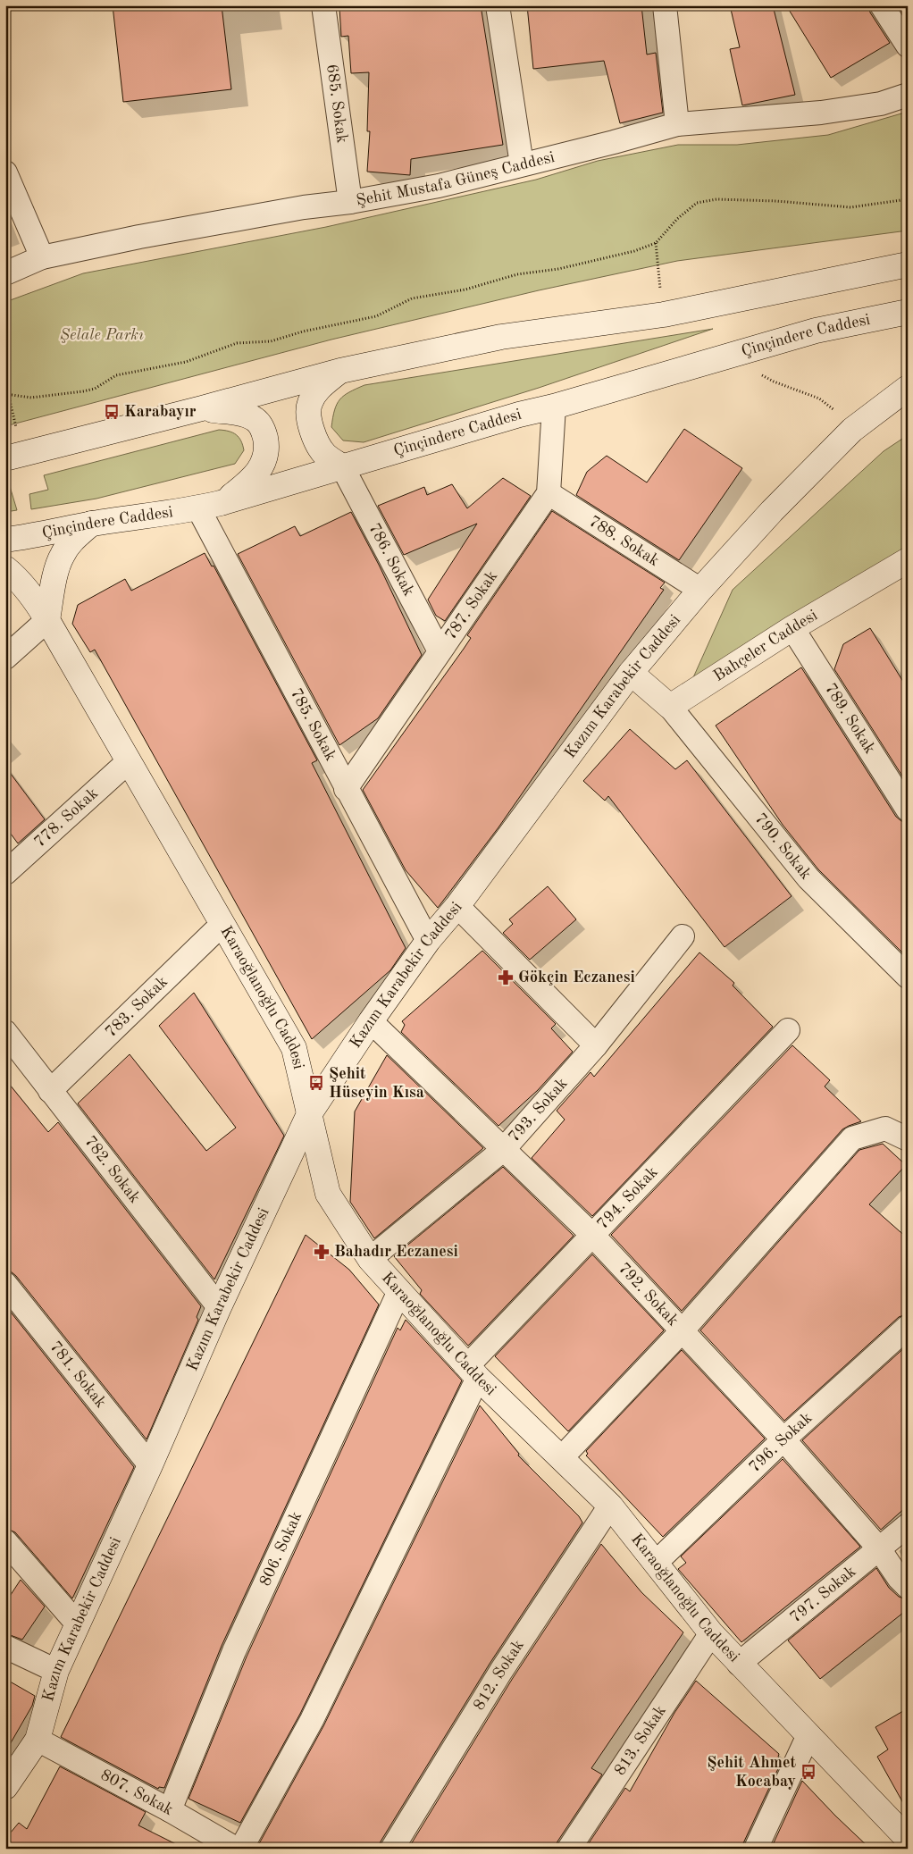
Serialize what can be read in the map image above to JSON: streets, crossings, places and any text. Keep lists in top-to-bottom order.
{
  "streets": {
    "main road": [
      "Çinçindere Caddesi",
      "Bahçeler Caddesi",
      "Kazım Karabekir Caddesi",
      "Karaoğlanoğlu Caddesi"
    ],
    "street": [
      "685. Sokak",
      "Şehit Mustafa Güneş Caddesi",
      "788. Sokak",
      "786. Sokak",
      "787. Sokak",
      "789. Sokak",
      "785. Sokak",
      "778. Sokak",
      "790. Sokak",
      "783. Sokak",
      "793. Sokak",
      "782. Sokak",
      "794. Sokak",
      "792. Sokak",
      "781. Sokak",
      "796. Sokak",
      "806. Sokak",
      "797. Sokak",
      "812. Sokak",
      "813. Sokak",
      "807. Sokak"
    ]
  },
  "crossings": [
    ["685. Sokak", "Şehit Mustafa Güneş Caddesi"],
    ["Çinçindere Caddesi", "786. Sokak"],
    ["Çinçindere Caddesi", "785. Sokak"],
    ["788. Sokak", "787. Sokak"],
    ["788. Sokak", "Kazım Karabekir Caddesi"],
    ["786. Sokak", "787. Sokak"],
    ["787. Sokak", "785. Sokak"],
    ["Bahçeler Caddesi", "789. Sokak"],
    ["Bahçeler Caddesi", "790. Sokak"],
    ["Kazım Karabekir Caddesi", "785. Sokak"],
    ["Kazım Karabekir Caddesi", "Karaoğlanoğlu Caddesi"],
    ["Kazım Karabekir Caddesi", "782. Sokak"],
    ["Kazım Karabekir Caddesi", "792. Sokak"],
    ["Kazım Karabekir Caddesi", "781. Sokak"],
    ["Kazım Karabekir Caddesi", "807. Sokak"],
    ["778. Sokak", "Karaoğlanoğlu Caddesi"],
    ["Karaoğlanoğlu Caddesi", "783. Sokak"],
    ["Karaoğlanoğlu Caddesi", "793. Sokak"],
    ["Karaoğlanoğlu Caddesi", "794. Sokak"],
    ["Karaoğlanoğlu Caddesi", "796. Sokak"],
    ["Karaoğlanoğlu Caddesi", "806. Sokak"],
    ["Karaoğlanoğlu Caddesi", "797. Sokak"],
    ["Karaoğlanoğlu Caddesi", "812. Sokak"],
    ["Karaoğlanoğlu Caddesi", "813. Sokak"],
    ["783. Sokak", "782. Sokak"],
    ["793. Sokak", "792. Sokak"],
    ["794. Sokak", "792. Sokak"],
    ["792. Sokak", "796. Sokak"],
    ["792. Sokak", "797. Sokak"],
    ["806. Sokak", "807. Sokak"]
  ],
  "parks": ["Şelale Parkı"],
  "places": {
    "bus stop": ["Karabayır", "Şehit Hüseyin Kısa", "Şehit Ahmet Kocabay"],
    "pharmacy": ["Gökçin Eczanesi", "Bahadır Eczanesi"]
  }
}
